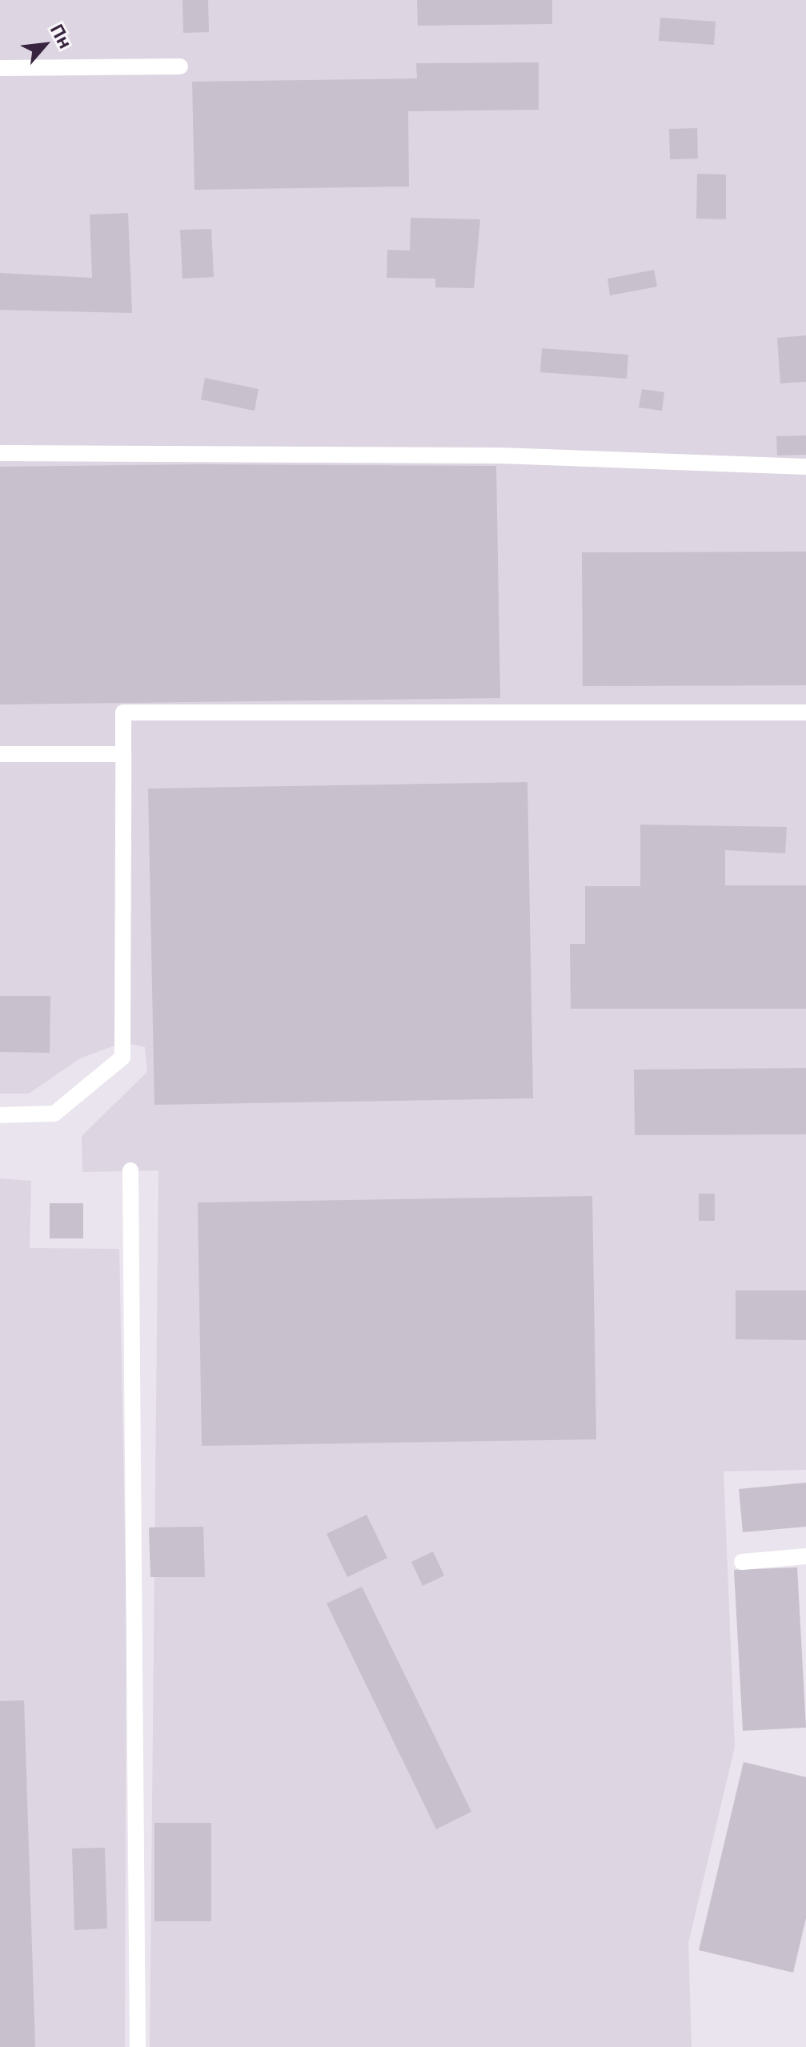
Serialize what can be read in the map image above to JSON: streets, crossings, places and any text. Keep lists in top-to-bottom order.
{
  "north": "top right"
}
